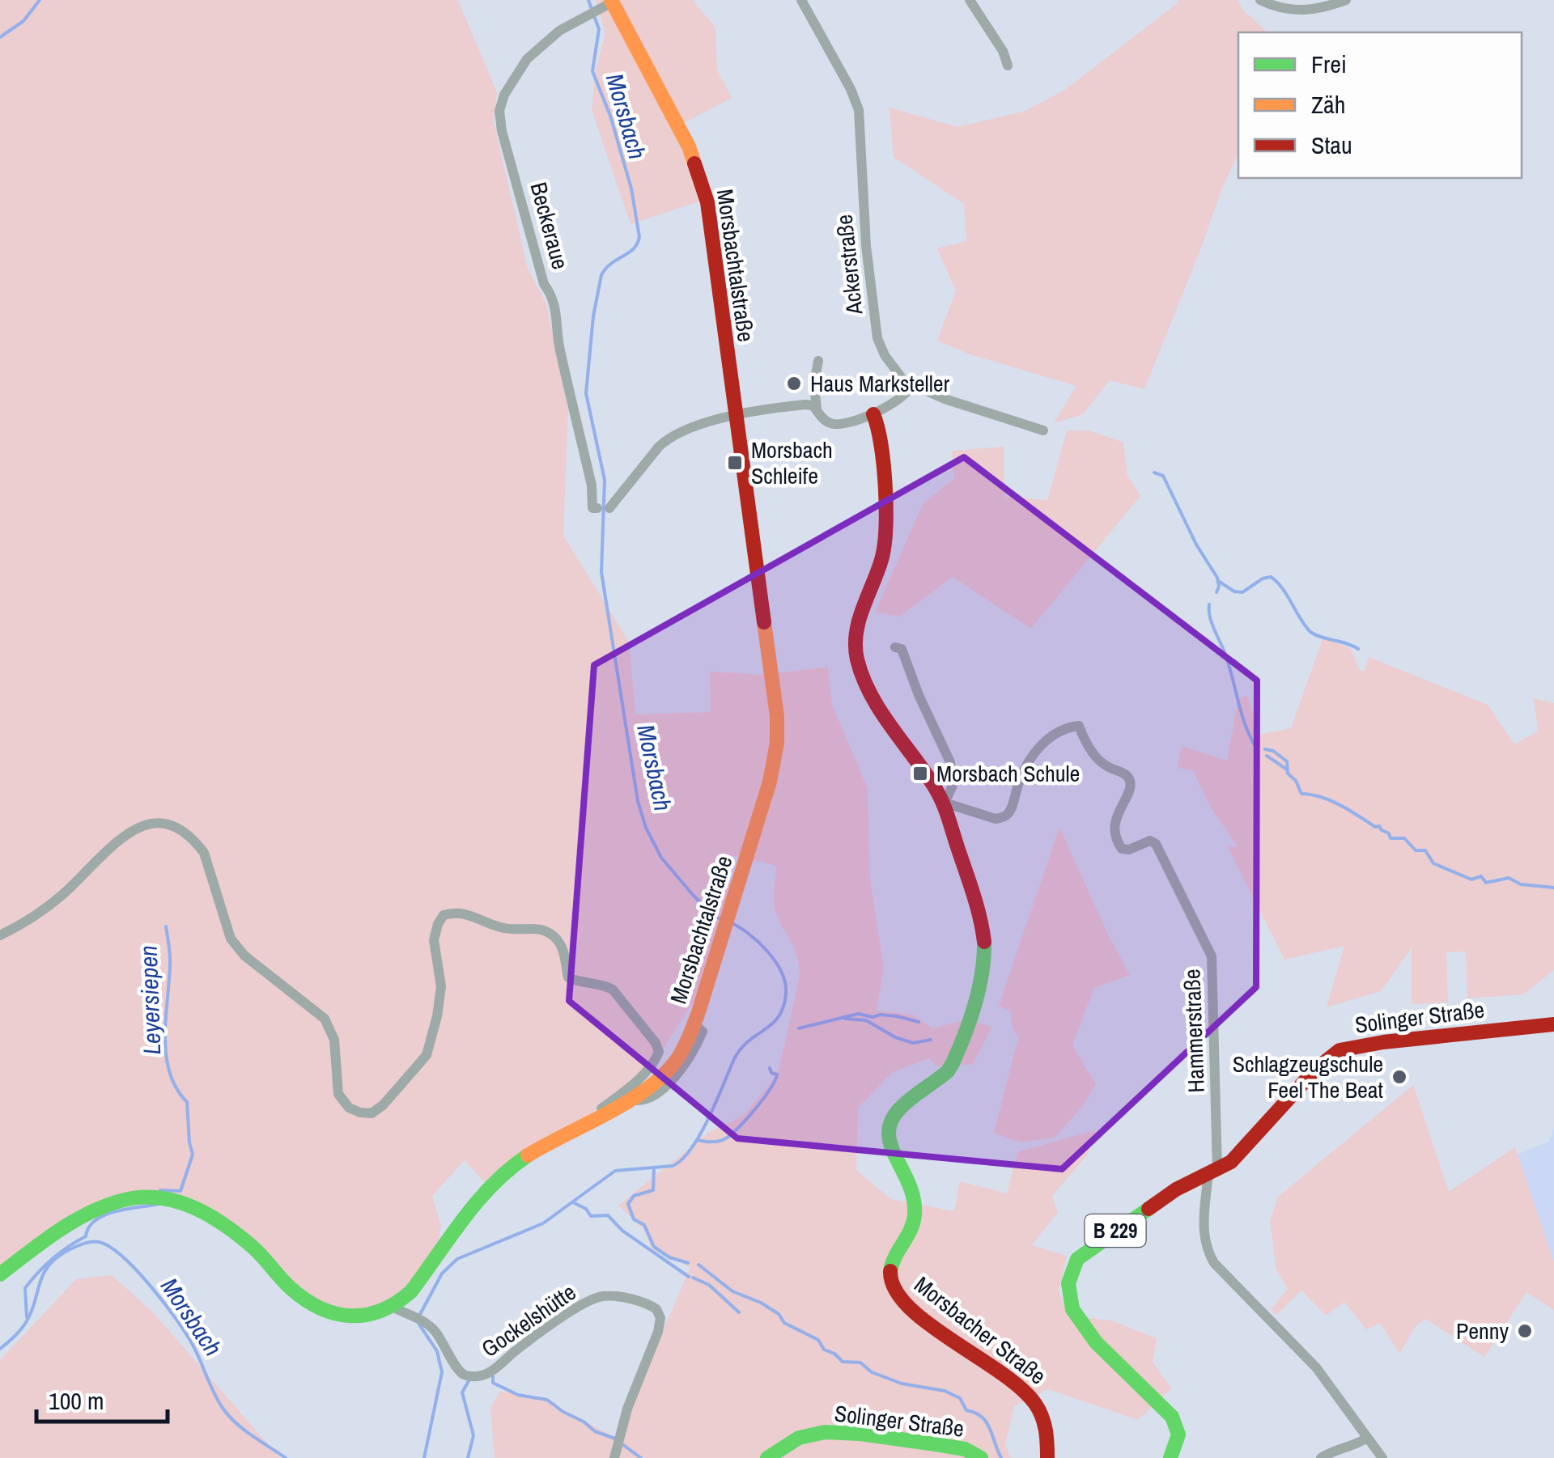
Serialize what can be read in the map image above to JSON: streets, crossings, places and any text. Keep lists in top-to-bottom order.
{
  "streets": {
    "main road": [
      "Morsbachtalstraße",
      "Solinger Straße",
      "B 229",
      "Morsbacher Straße"
    ],
    "street": [
      "Beckeraue",
      "Ackerstraße",
      "Hammerstraße",
      "Gockelshütte"
    ]
  },
  "crossings": [
    ["Beckeraue", "Morsbachtalstraße"],
    ["Morsbachtalstraße", "Gockelshütte"],
    ["Solinger Straße", "Hammerstraße"],
    ["Hammerstraße", "Morsbacher Straße"]
  ],
  "water": ["Morsbach", "Leyersiepen"],
  "places": {
    "other": ["Haus Marksteller", "Schlagzeugschule Feel The Beat", "Penny"],
    "transit": ["Morsbach Schleife", "Morsbach Schule"]
  },
  "legend": ["Frei", "Zäh", "Stau"],
  "scale_bar": "100 m"
}
